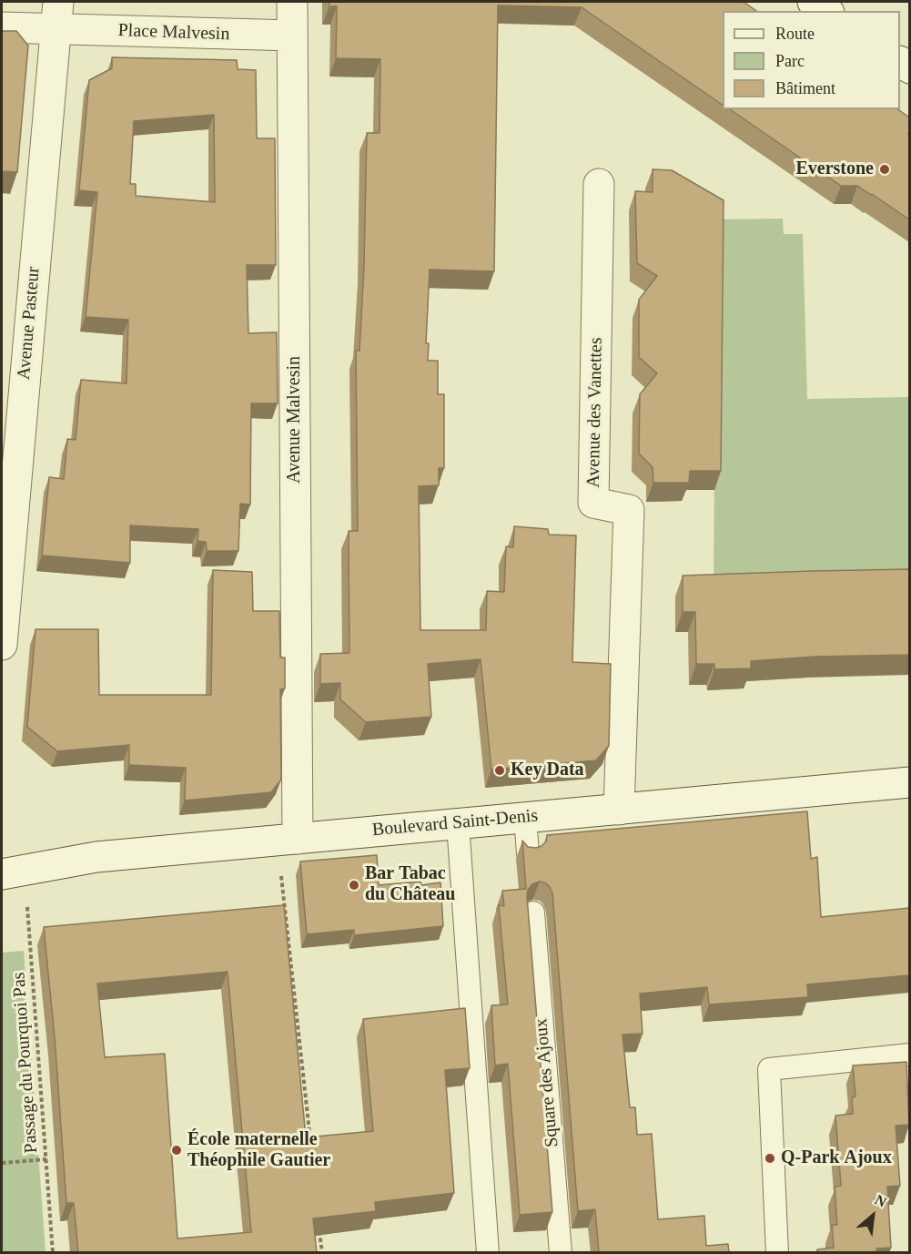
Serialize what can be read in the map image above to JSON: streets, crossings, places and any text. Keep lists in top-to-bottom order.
{
  "streets": {
    "street": [
      "Place Malvesin",
      "Avenue Pasteur",
      "Avenue des Vanettes",
      "Avenue Malvesin",
      "Boulevard Saint-Denis"
    ],
    "lane": ["Square des Ajoux"],
    "path": ["Passage du Pourquoi Pas"]
  },
  "crossings": [
    ["Place Malvesin", "Avenue Pasteur"],
    ["Place Malvesin", "Avenue Malvesin"],
    ["Avenue des Vanettes", "Boulevard Saint-Denis"],
    ["Avenue Malvesin", "Boulevard Saint-Denis"],
    ["Boulevard Saint-Denis", "Passage du Pourquoi Pas"]
  ],
  "places": [
    "Everstone",
    "Key Data",
    "Bar Tabac du Château",
    "École maternelle Théophile Gautier",
    "Q-Park Ajoux"
  ],
  "legend": ["Route", "Parc", "Bâtiment"],
  "north": "top right"
}
